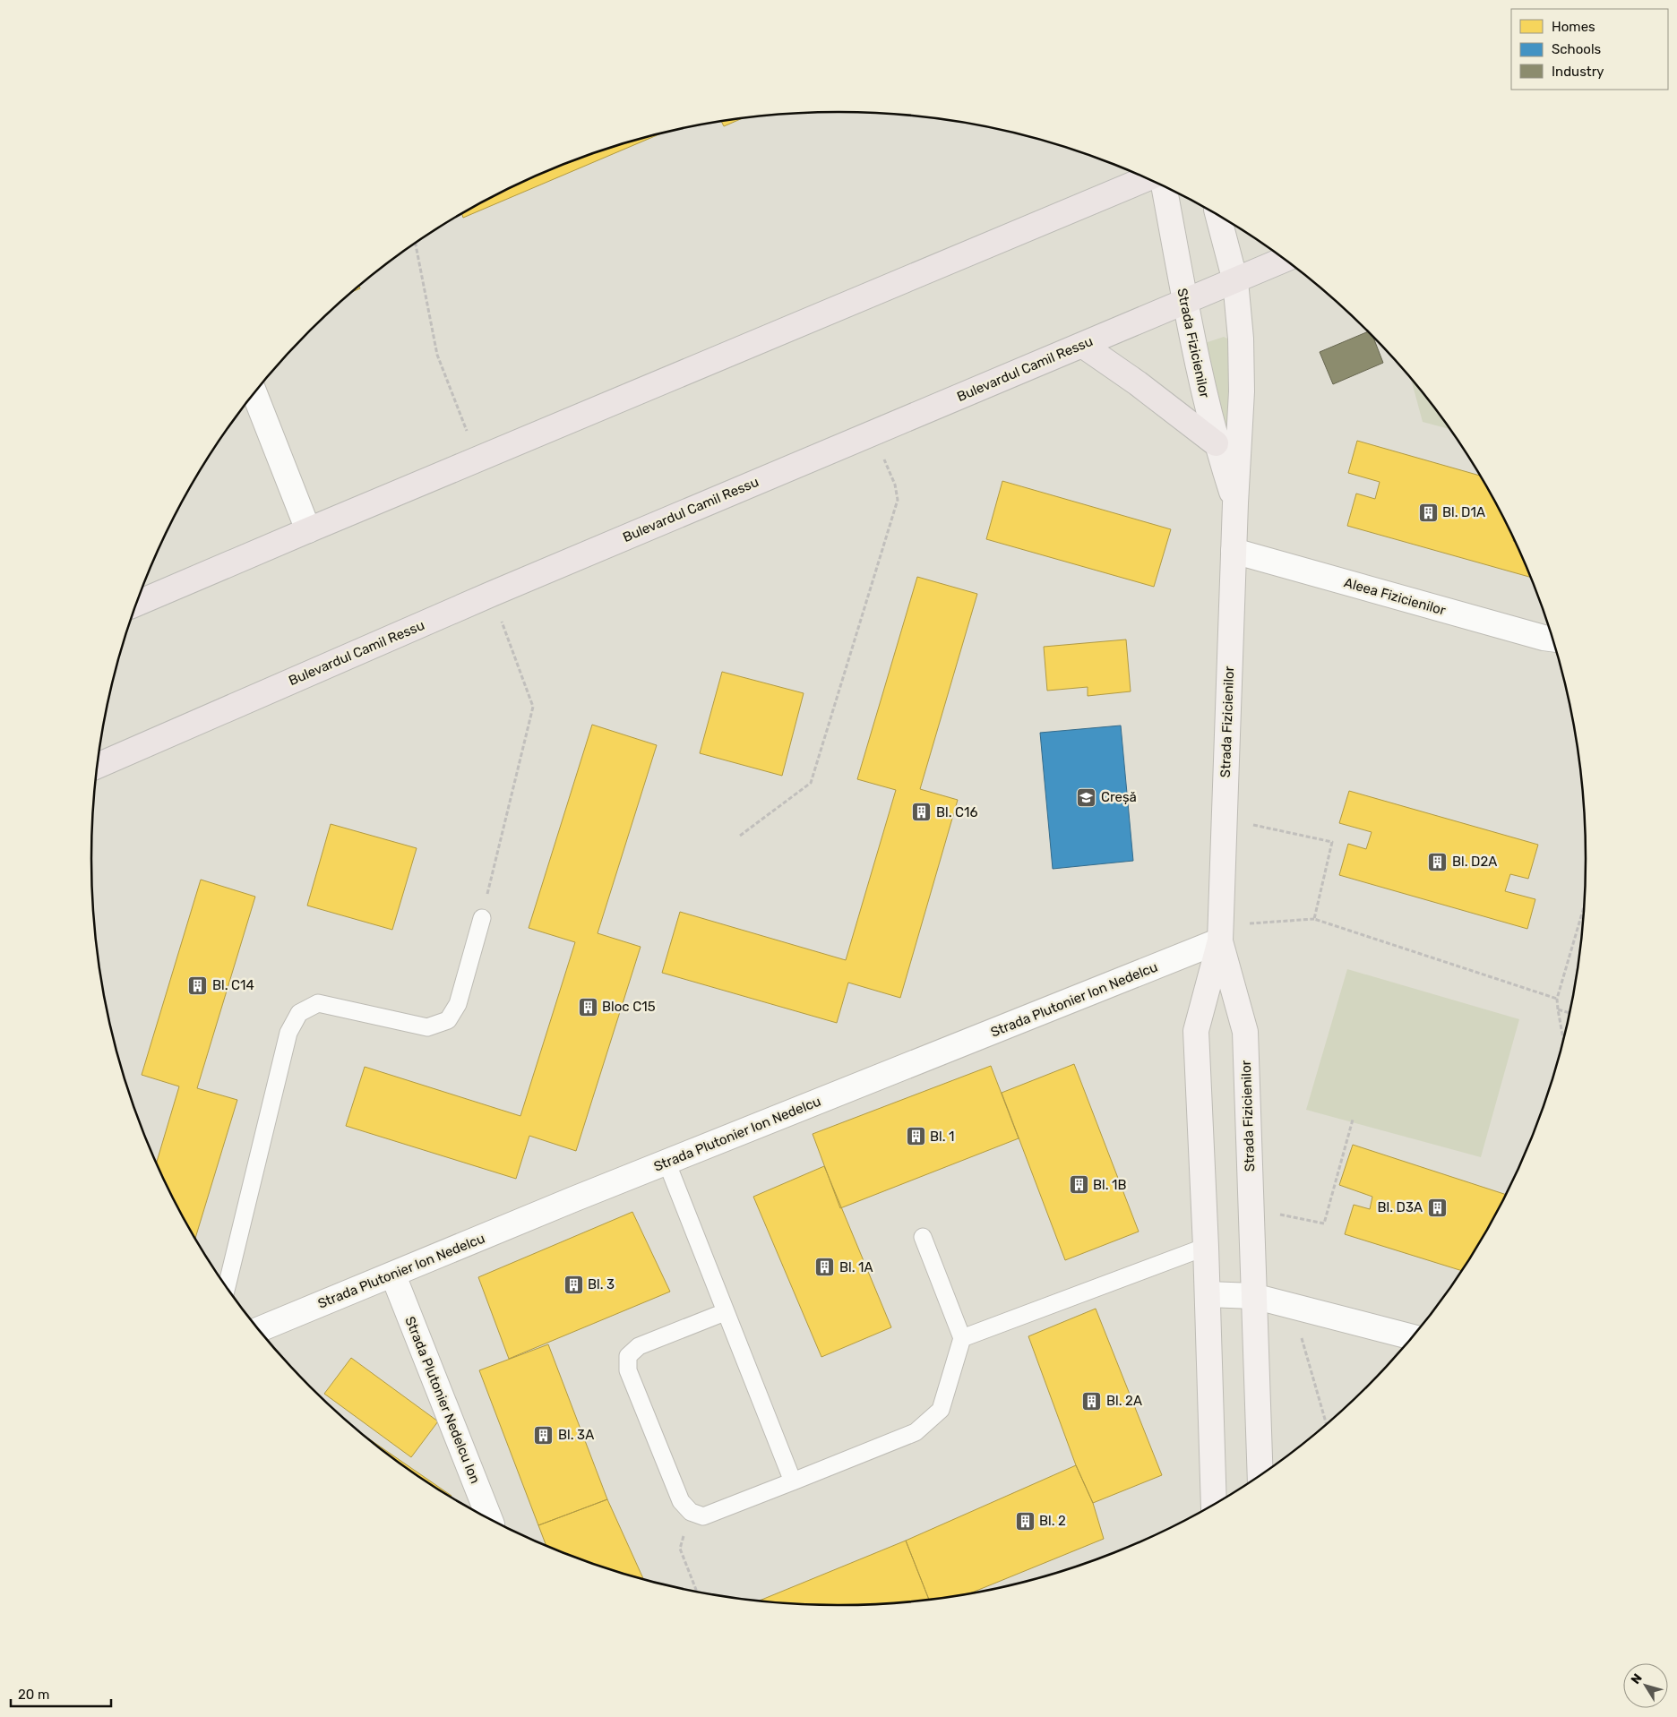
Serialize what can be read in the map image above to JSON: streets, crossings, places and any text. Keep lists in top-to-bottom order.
{
  "streets": {
    "main road": ["Bulevardul Camil Ressu"],
    "street": [
      "Strada Fizicienilor",
      "Aleea Fizicienilor",
      "Strada Plutonier Ion Nedelcu",
      "Strada Plutonier Nedelcu Ion"
    ]
  },
  "crossings": [
    ["Strada Fizicienilor", "Bulevardul Camil Ressu"],
    ["Strada Fizicienilor", "Aleea Fizicienilor"],
    ["Strada Fizicienilor", "Strada Plutonier Ion Nedelcu"],
    ["Strada Plutonier Ion Nedelcu", "Strada Plutonier Nedelcu Ion"]
  ],
  "places": {
    "building": [
      "Bl. D1A",
      "Bl. C16",
      "Bl. D2A",
      "Bl. C14",
      "Bloc C15",
      "Bl. 1",
      "Bl. 1B",
      "Bl. D3A",
      "Bl. 1A",
      "Bl. 3",
      "Bl. 2A",
      "Bl. 3A",
      "Bl. 2"
    ],
    "school or university": ["Creșă"]
  },
  "legend": ["Homes", "Schools", "Industry"],
  "scale_bar": "20 m",
  "north": "top left"
}
